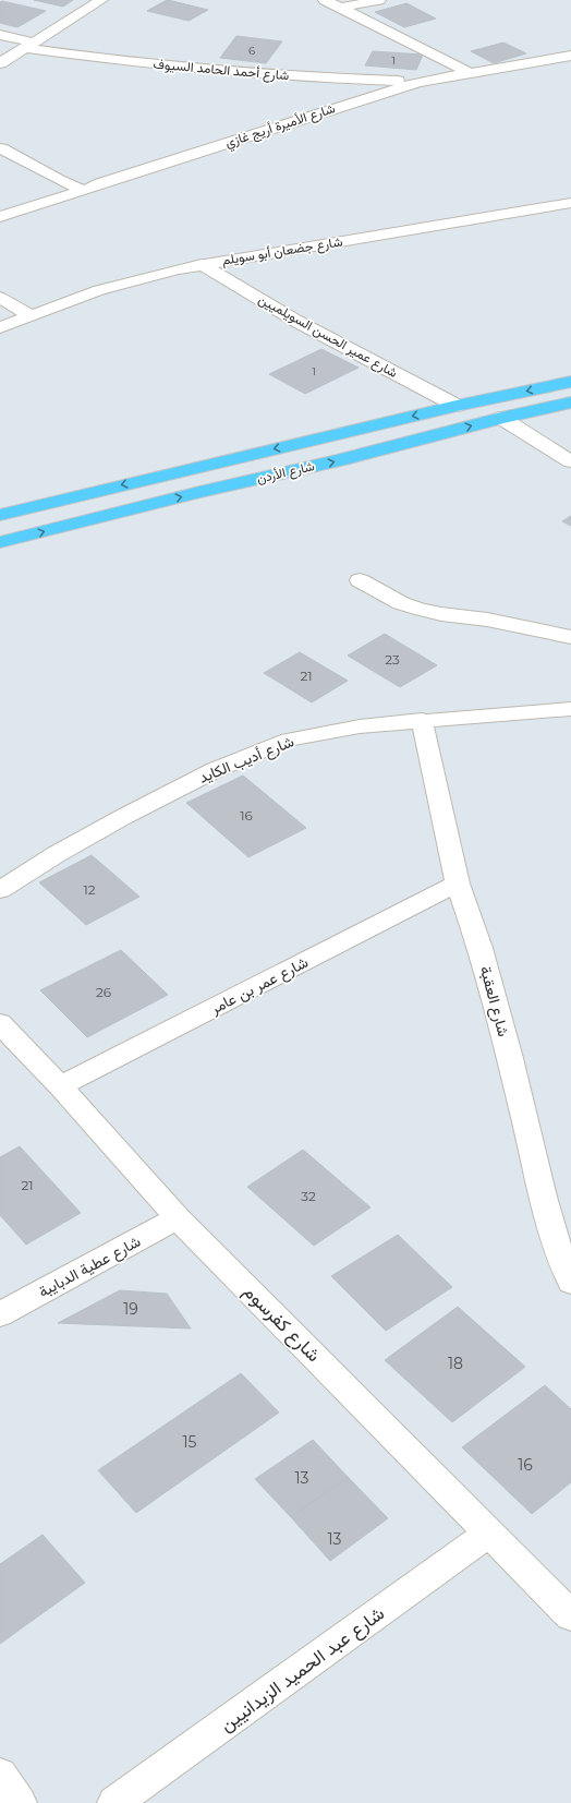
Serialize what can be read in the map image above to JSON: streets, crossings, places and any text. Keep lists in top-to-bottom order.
{
  "streets": {
    "highway": ["شارع الأردن"],
    "street": [
      "شارع أحمد الحامد السيوف",
      "شارع الأميرة أريج غازي",
      "شارع جضعان أبو سويلم",
      "شارع عمير الحسن السويلميين",
      "شارع أديب الكايد",
      "شارع عمر بن عامر",
      "شارع العقبة",
      "شارع عطية الدبايبة",
      "شارع كفرسوم",
      "شارع عبد الحميد الزيدانيين"
    ]
  },
  "crossings": [
    ["شارع أحمد الحامد السيوف", "شارع الأميرة أريج غازي"],
    ["شارع جضعان أبو سويلم", "شارع عمير الحسن السويلميين"],
    ["شارع عمير الحسن السويلميين", "شارع الأردن"],
    ["شارع أديب الكايد", "شارع العقبة"],
    ["شارع عمر بن عامر", "شارع العقبة"],
    ["شارع عمر بن عامر", "شارع كفرسوم"],
    ["شارع عطية الدبايبة", "شارع كفرسوم"],
    ["شارع كفرسوم", "شارع عبد الحميد الزيدانيين"]
  ],
  "house_numbers": [
    "6",
    "1",
    "1",
    "23",
    "21",
    "16",
    "12",
    "26",
    "21",
    "32",
    "19",
    "18",
    "15",
    "16",
    "13",
    "13"
  ]
}
